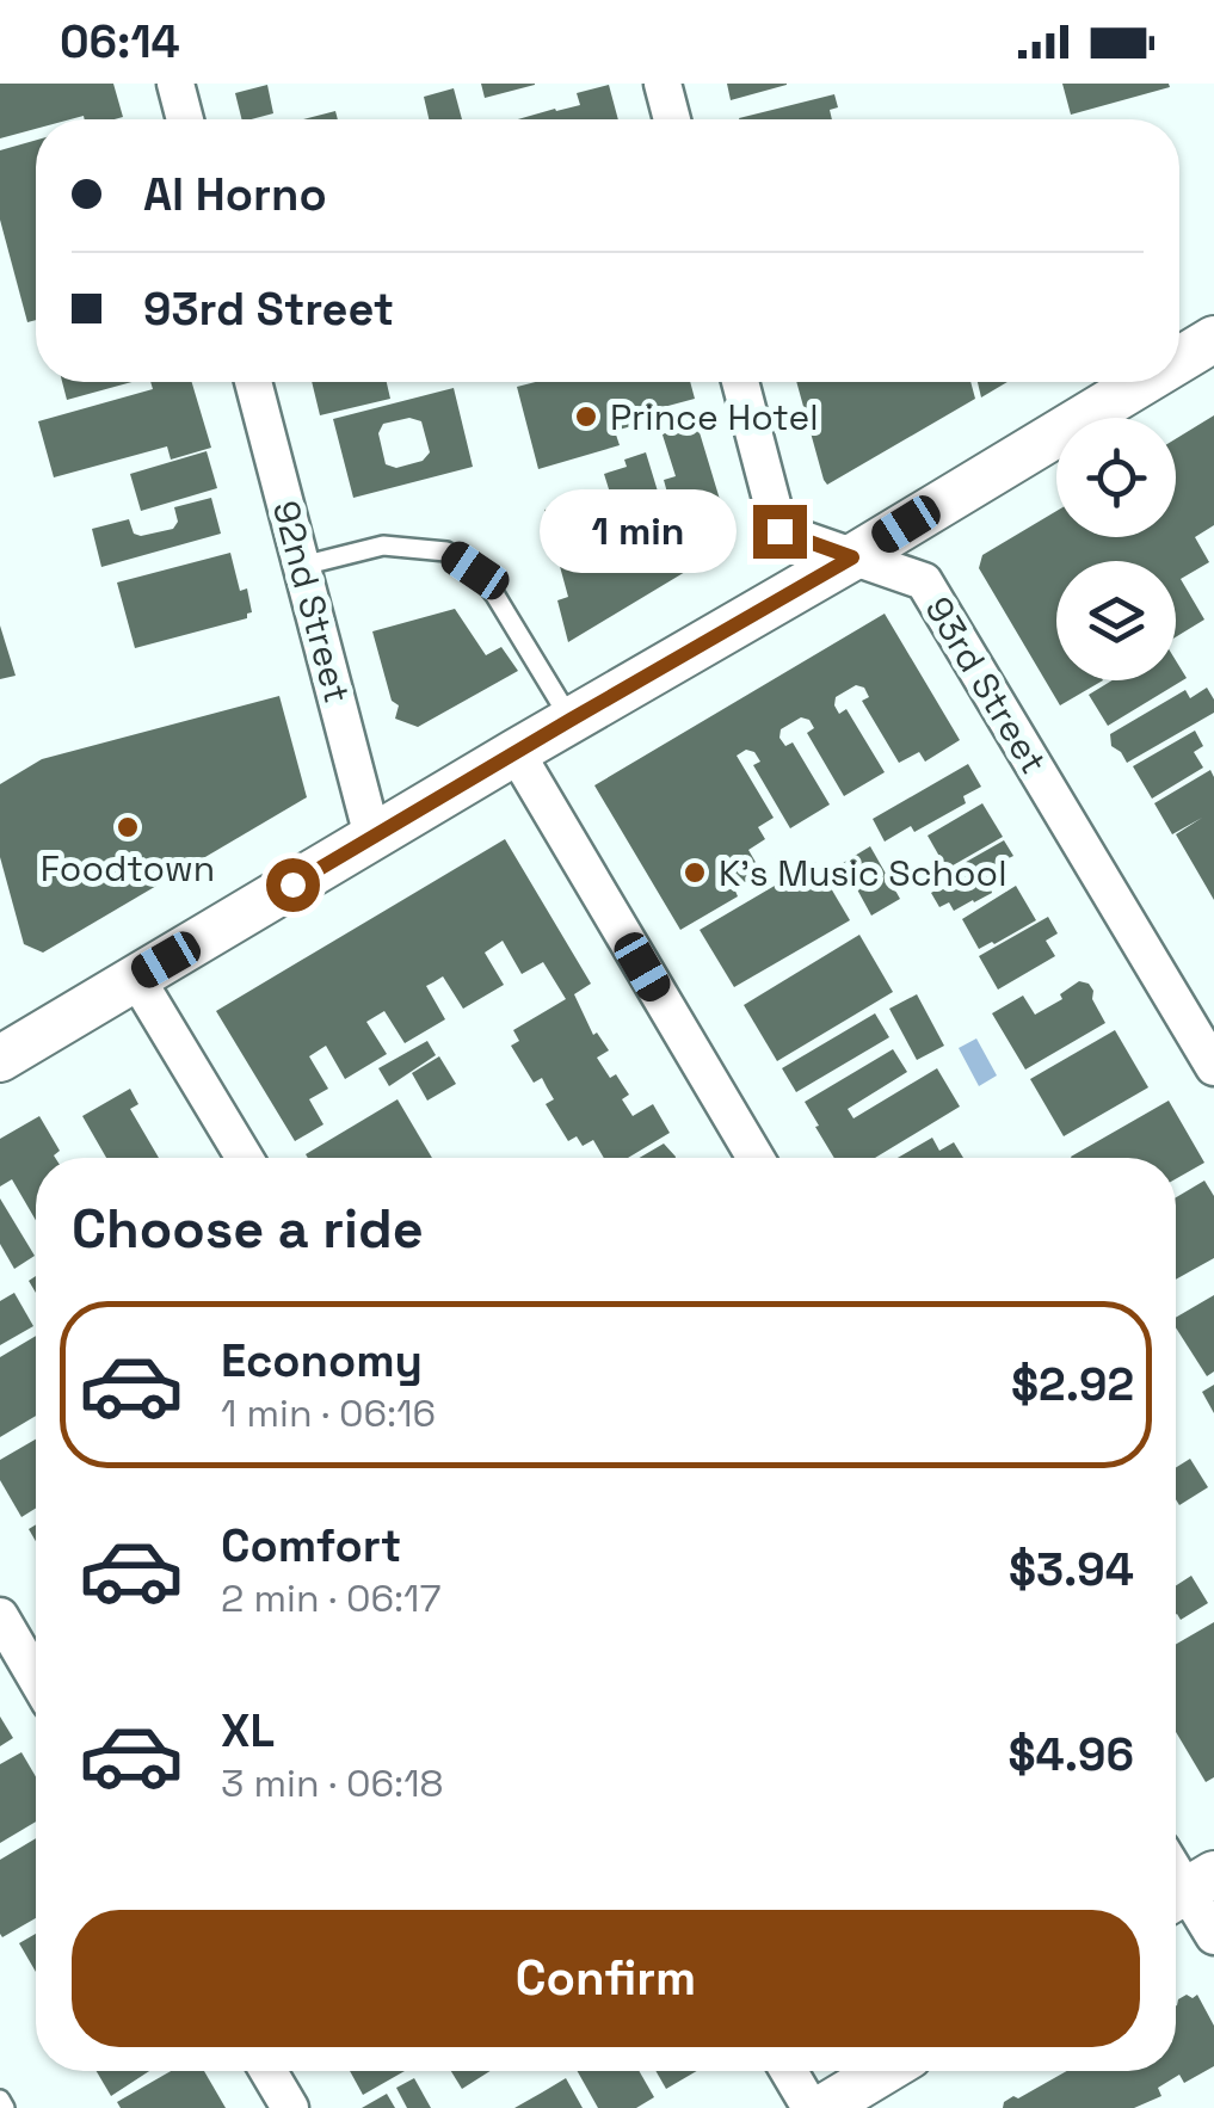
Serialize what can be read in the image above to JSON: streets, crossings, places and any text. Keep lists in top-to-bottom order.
{
  "streets": {
    "street": ["92nd Street", "93rd Street"]
  },
  "places": ["Prince Hotel", "Foodtown", "K's Music School"],
  "page": {
    "status": "06:14",
    "banner": ["Al Horno", "93rd Street"],
    "bubble": "1 min",
    "heading": "Choose a ride",
    "list": [
      {
        "name": "Economy",
        "note": "1 min · 06:16",
        "value": "$2.92"
      },
      {
        "name": "Comfort",
        "note": "2 min · 06:17",
        "value": "$3.94"
      },
      {
        "name": "XL",
        "note": "3 min · 06:18",
        "value": "$4.96"
      }
    ],
    "buttons": "Confirm"
  }
}
